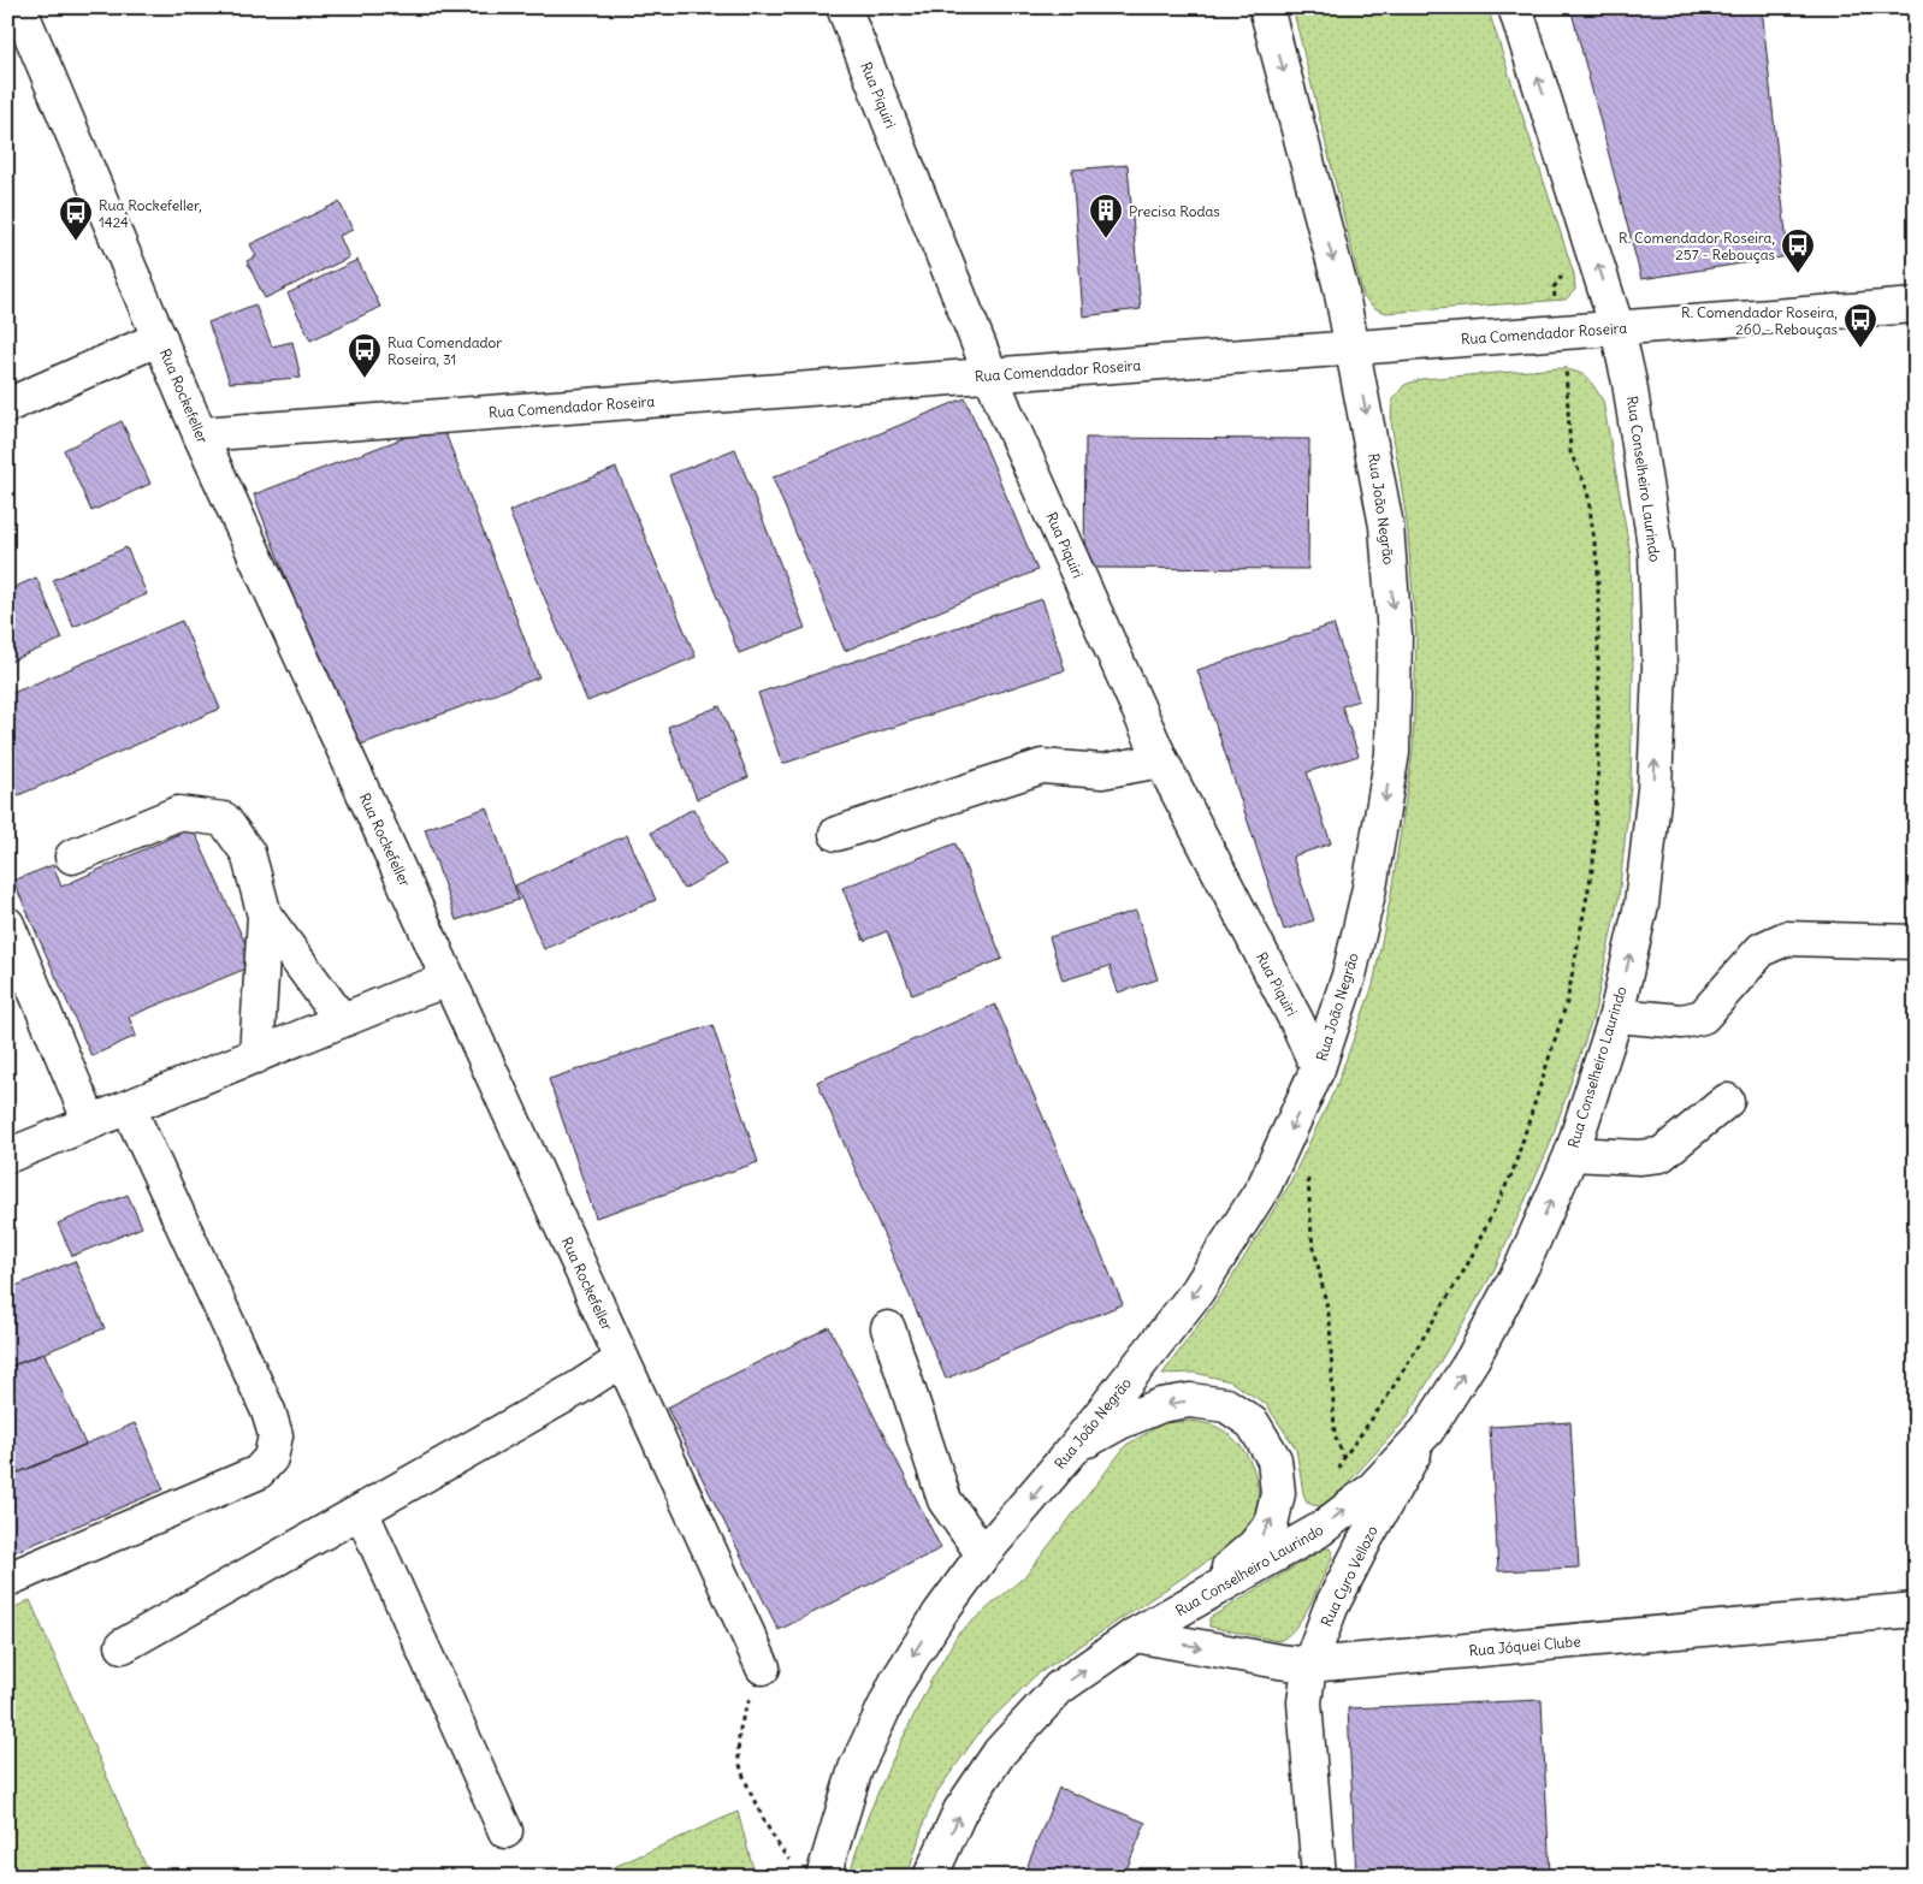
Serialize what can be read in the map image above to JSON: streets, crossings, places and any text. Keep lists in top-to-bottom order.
{
  "streets": {
    "main road": [
      "Rua Piquiri",
      "Rua Comendador Roseira",
      "Rua Rockefeller",
      "Rua Conselheiro Laurindo",
      "Rua João Negrão",
      "Rua Cyro Vellozo",
      "Rua Jóquei Clube"
    ]
  },
  "crossings": [
    ["Rua Piquiri", "Rua Comendador Roseira"],
    ["Rua Piquiri", "Rua João Negrão"],
    ["Rua Comendador Roseira", "Rua Rockefeller"],
    ["Rua Comendador Roseira", "Rua Conselheiro Laurindo"],
    ["Rua Comendador Roseira", "Rua João Negrão"],
    ["Rua Conselheiro Laurindo", "Rua Cyro Vellozo"],
    ["Rua Conselheiro Laurindo", "Rua Jóquei Clube"],
    ["Rua Cyro Vellozo", "Rua Jóquei Clube"]
  ],
  "one_way": ["Rua Conselheiro Laurindo", "Rua João Negrão"],
  "places": {
    "building": ["Precisa Rodas"],
    "bus stop": [
      "Rua Rockefeller, 1424",
      "R. Comendador Roseira, 257 - Rebouças",
      "R. Comendador Roseira, 260 - Rebouças",
      "Rua Comendador Roseira, 31"
    ]
  }
}
